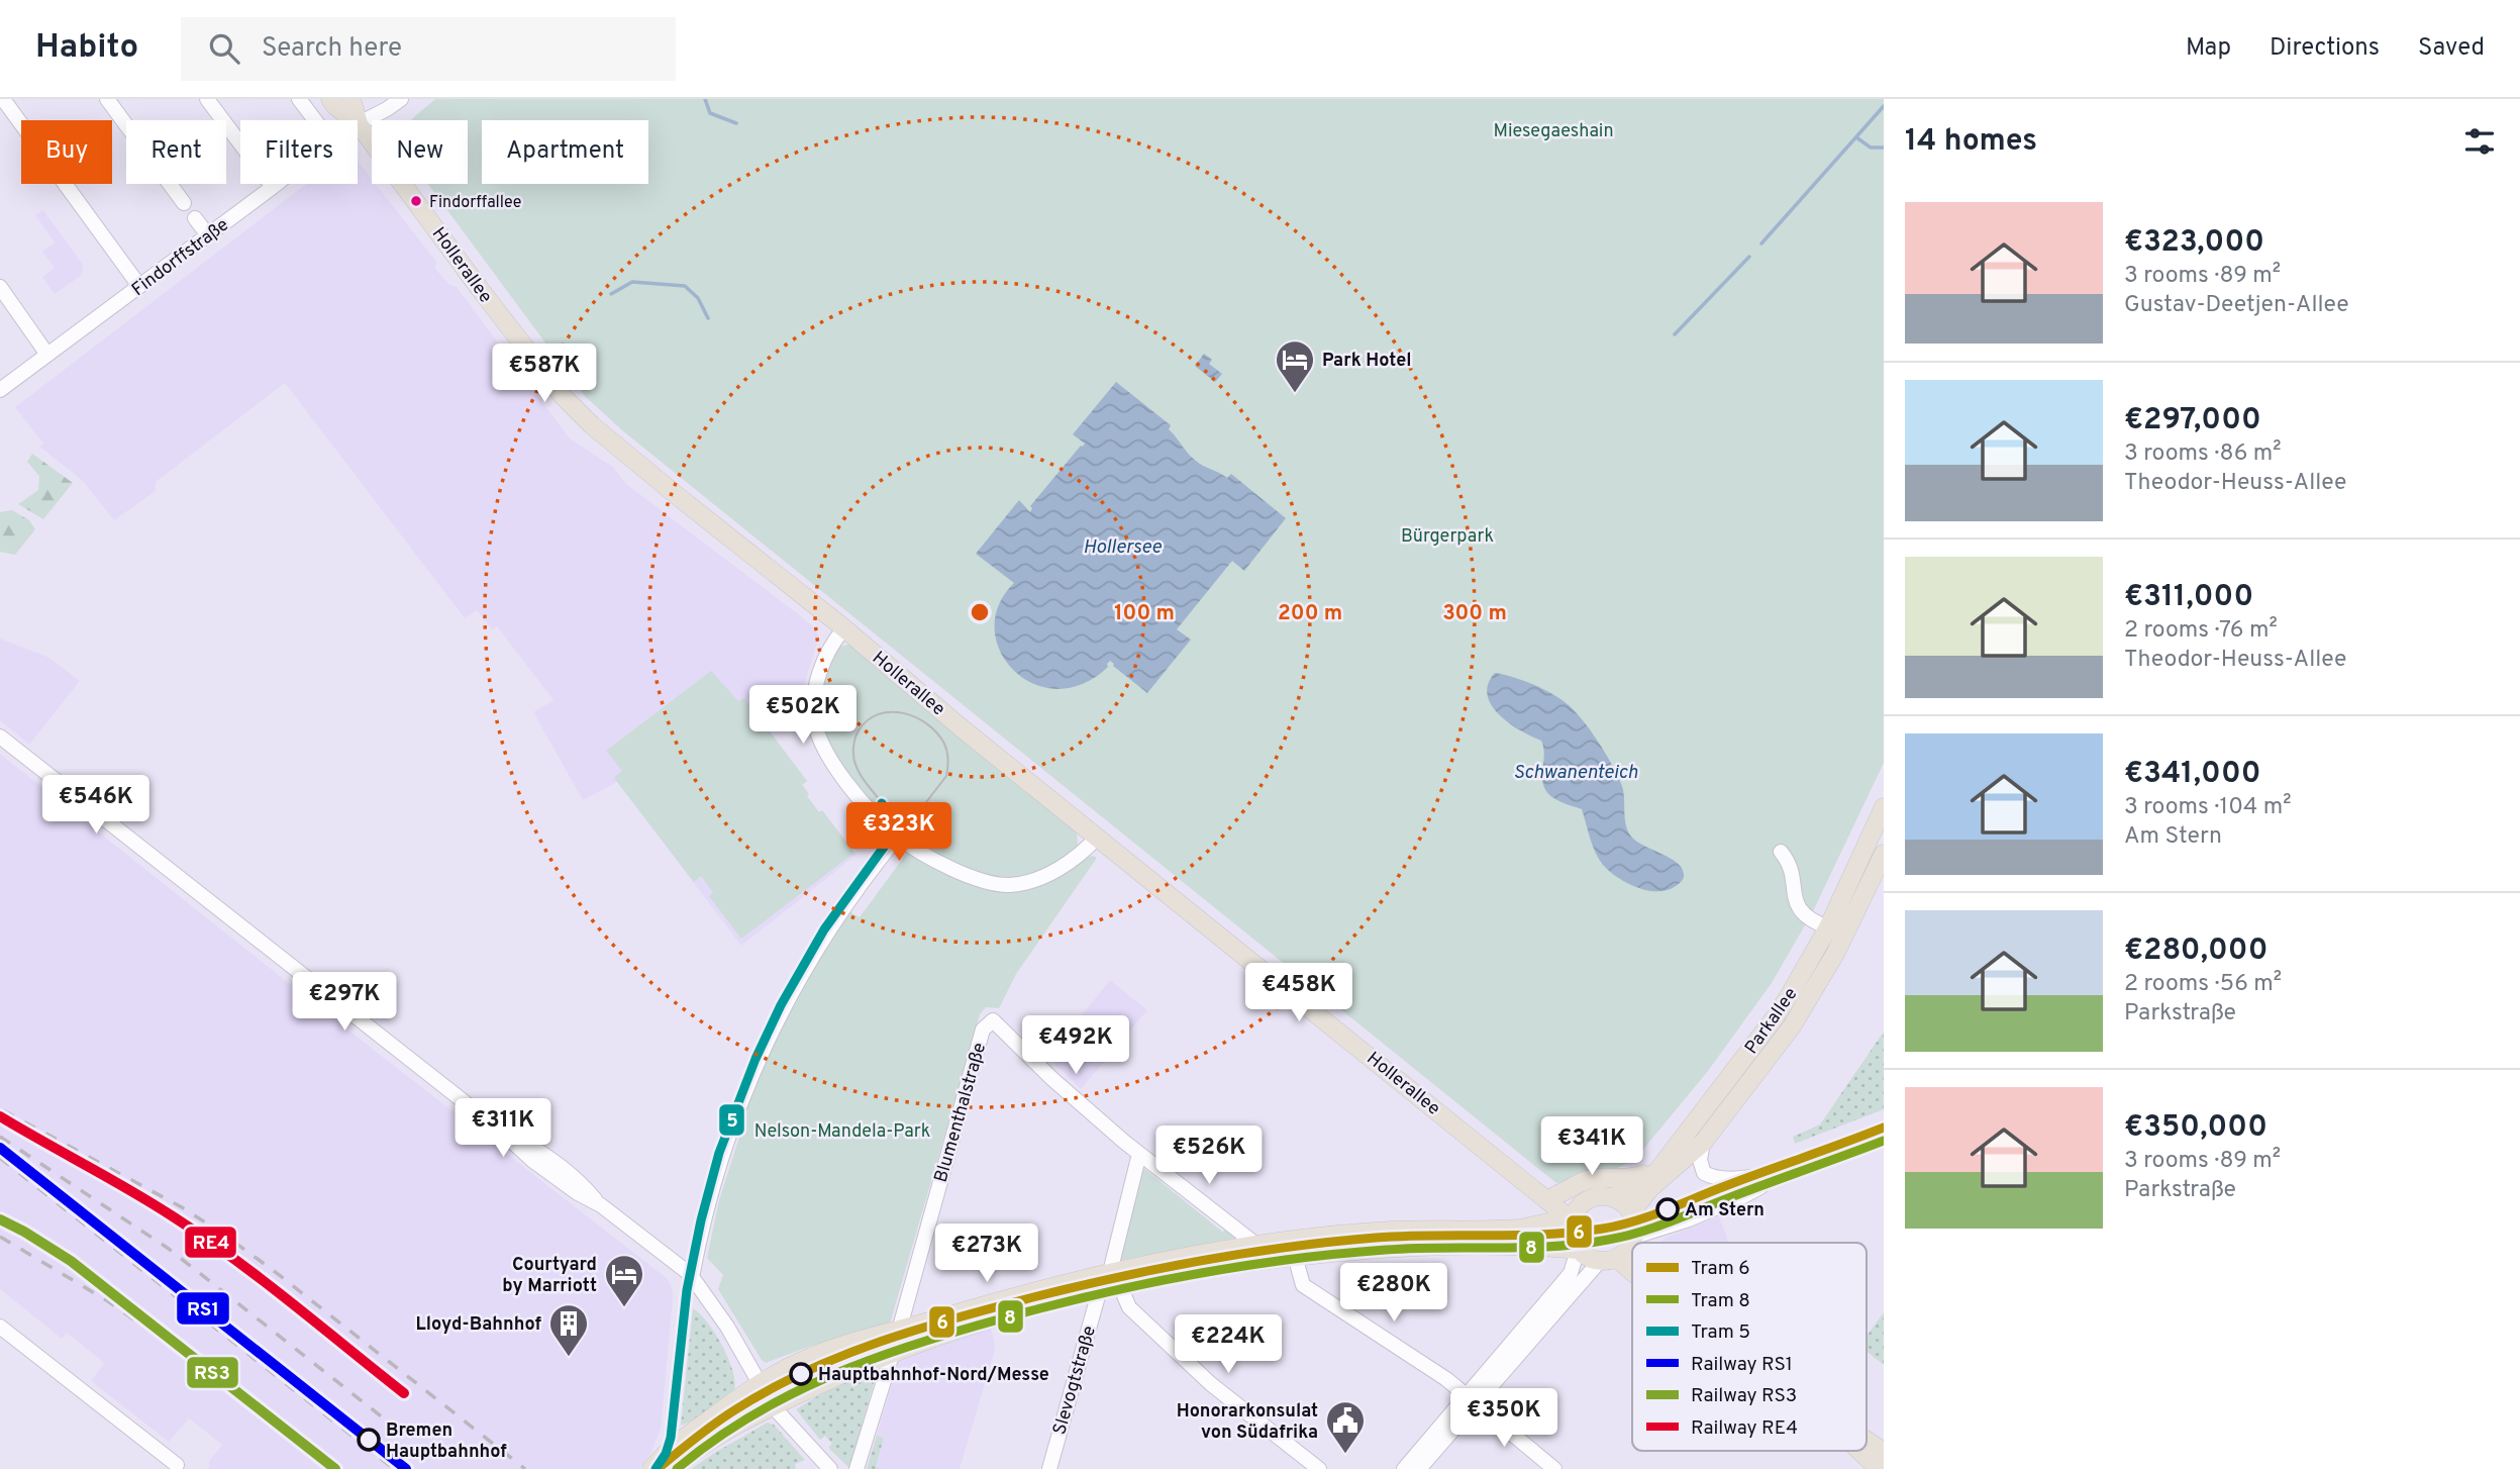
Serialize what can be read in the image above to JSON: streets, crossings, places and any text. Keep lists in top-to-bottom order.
{
  "streets": {
    "main road": ["Hollerallee", "Parkallee"],
    "street": ["Findorffstraße", "Blumenthalstraße", "Slevogtstraße"]
  },
  "crossings": [
    ["Hollerallee", "Parkallee"]
  ],
  "water": ["Hollersee", "Schwanenteich"],
  "parks": ["Miesegaeshain", "Bürgerpark", "Nelson-Mandela-Park"],
  "places": {
    "other": [
      "Findorffallee",
      "Am Stern",
      "Hauptbahnhof-Nord/Messe",
      "Bremen Hauptbahnhof"
    ],
    "hotel": ["Park Hotel", "Courtyard by Marriott"],
    "building": ["Lloyd-Bahnhof"],
    "public building": ["Honorarkonsulat von Südafrika"]
  },
  "lines": [
    "tram line 5",
    "rail line RE4",
    "tram line 6",
    "tram line 8",
    "rail line RS1",
    "rail line RS3"
  ],
  "legend": [
    "Tram 6",
    "Tram 8",
    "Tram 5",
    "Railway RS1",
    "Railway RS3",
    "Railway RE4"
  ],
  "page": {
    "header": "Habito",
    "search": "Search here",
    "nav": ["Map", "Directions", "Saved"],
    "heading": "14 homes",
    "chip": [
      "Buy",
      "Rent",
      "Filters",
      "New",
      "Apartment"
    ],
    "list": [
      {
        "name": "€323,000",
        "note": "3 rooms · 89 m² · Gustav-Deetjen-Allee"
      },
      {
        "name": "€297,000",
        "note": "3 rooms · 86 m² · Theodor-Heuss-Allee"
      },
      {
        "name": "€311,000",
        "note": "2 rooms · 76 m² · Theodor-Heuss-Allee"
      },
      {
        "name": "€341,000",
        "note": "3 rooms · 104 m² · Am Stern"
      },
      {
        "name": "€280,000",
        "note": "2 rooms · 56 m² · Parkstraße"
      },
      {
        "name": "€350,000",
        "note": "3 rooms · 89 m² · Parkstraße"
      }
    ],
    "price": [
      "€587K",
      "€502K",
      "€546K",
      "€323K",
      "€458K",
      "€297K",
      "€492K",
      "€311K",
      "€341K",
      "€526K",
      "€273K",
      "€280K",
      "€224K",
      "€350K"
    ]
  },
  "rings": ["100 m", "200 m", "300 m"]
}
